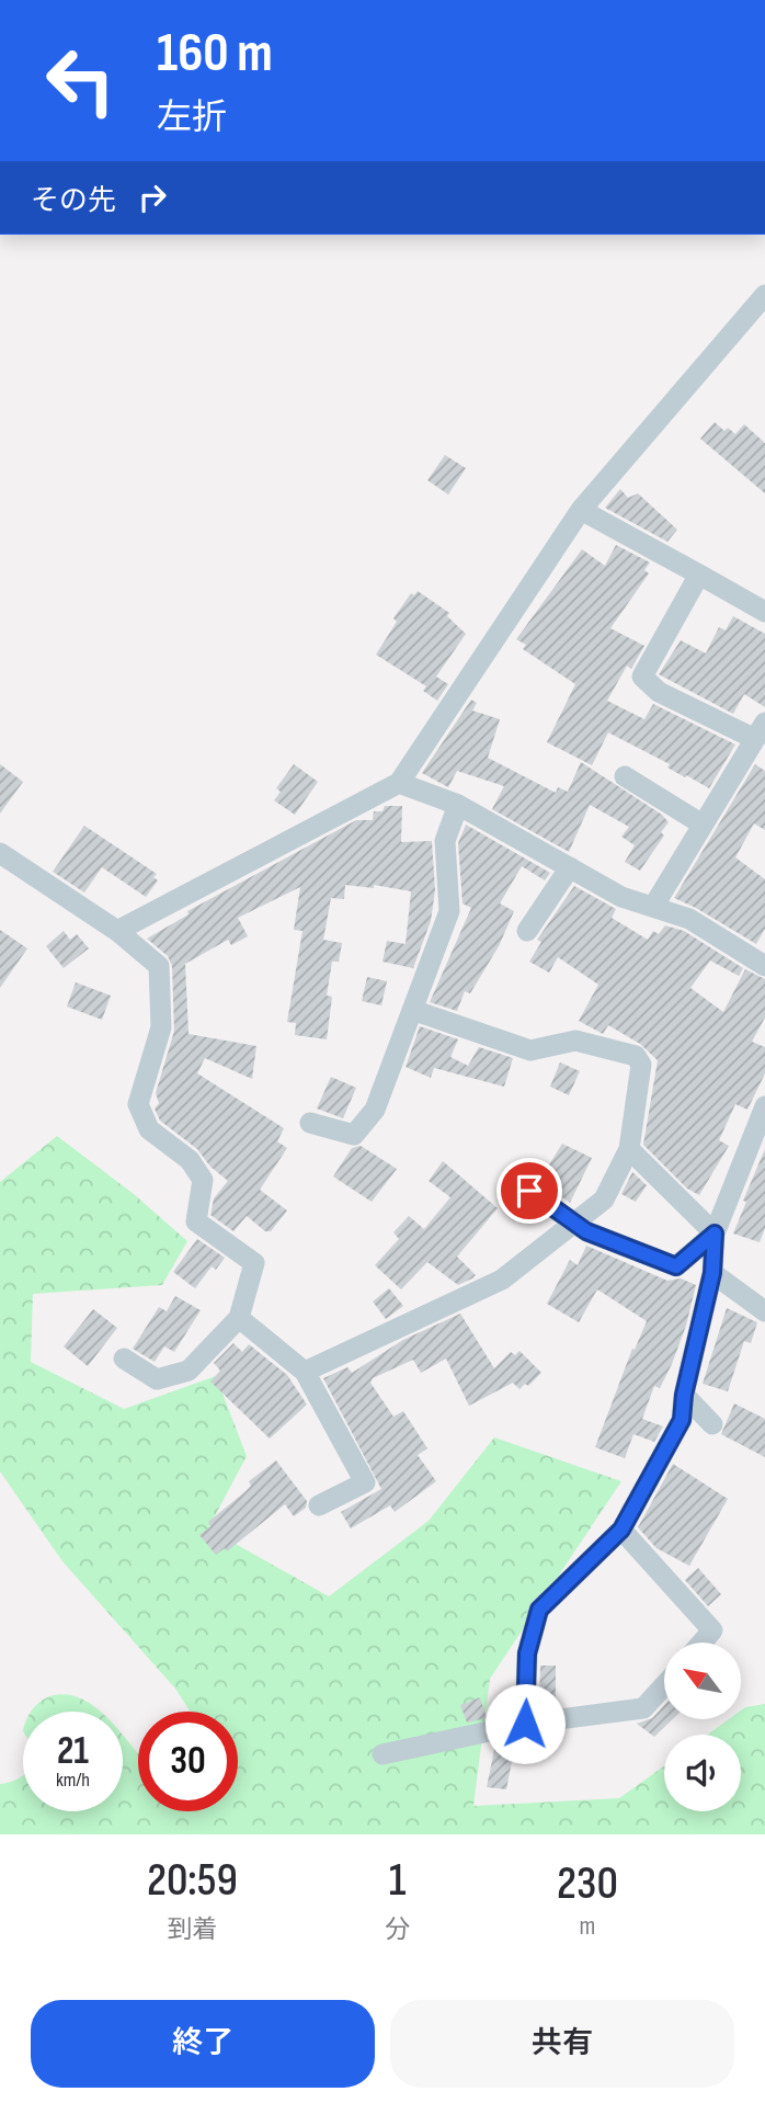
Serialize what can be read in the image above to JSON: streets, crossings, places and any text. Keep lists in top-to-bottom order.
{
  "north": "top left",
  "page": {
    "turn": ["160 m", "左折"],
    "then": "その先",
    "speed": "21 km/h",
    "limit": "30",
    "eta": [
      "20:59",
      "到着",
      "1",
      "分",
      "230",
      "m"
    ],
    "buttons": ["終了", "共有"]
  }
}
